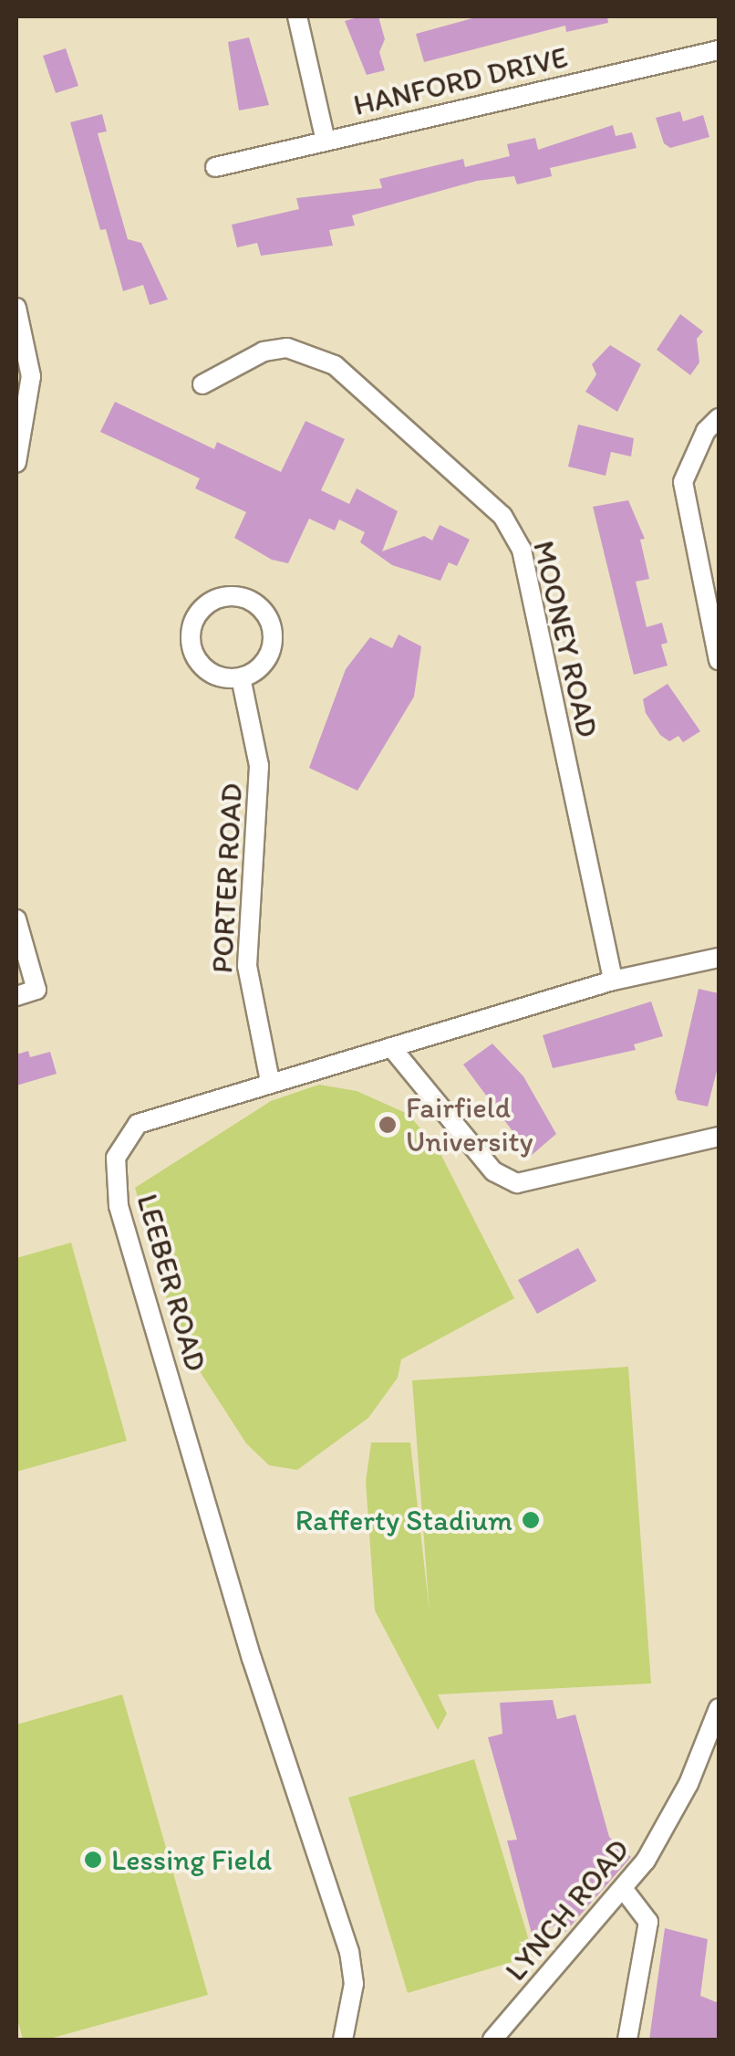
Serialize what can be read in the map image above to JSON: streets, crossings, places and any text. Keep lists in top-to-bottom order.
{
  "streets": {
    "street": [
      "HANFORD DRIVE",
      "MOONEY ROAD",
      "PORTER ROAD",
      "LEEBER ROAD",
      "LYNCH ROAD"
    ]
  },
  "crossings": [
    ["MOONEY ROAD", "LEEBER ROAD"],
    ["PORTER ROAD", "LEEBER ROAD"]
  ],
  "places": ["Fairfield University", "Rafferty Stadium", "Lessing Field"]
}
